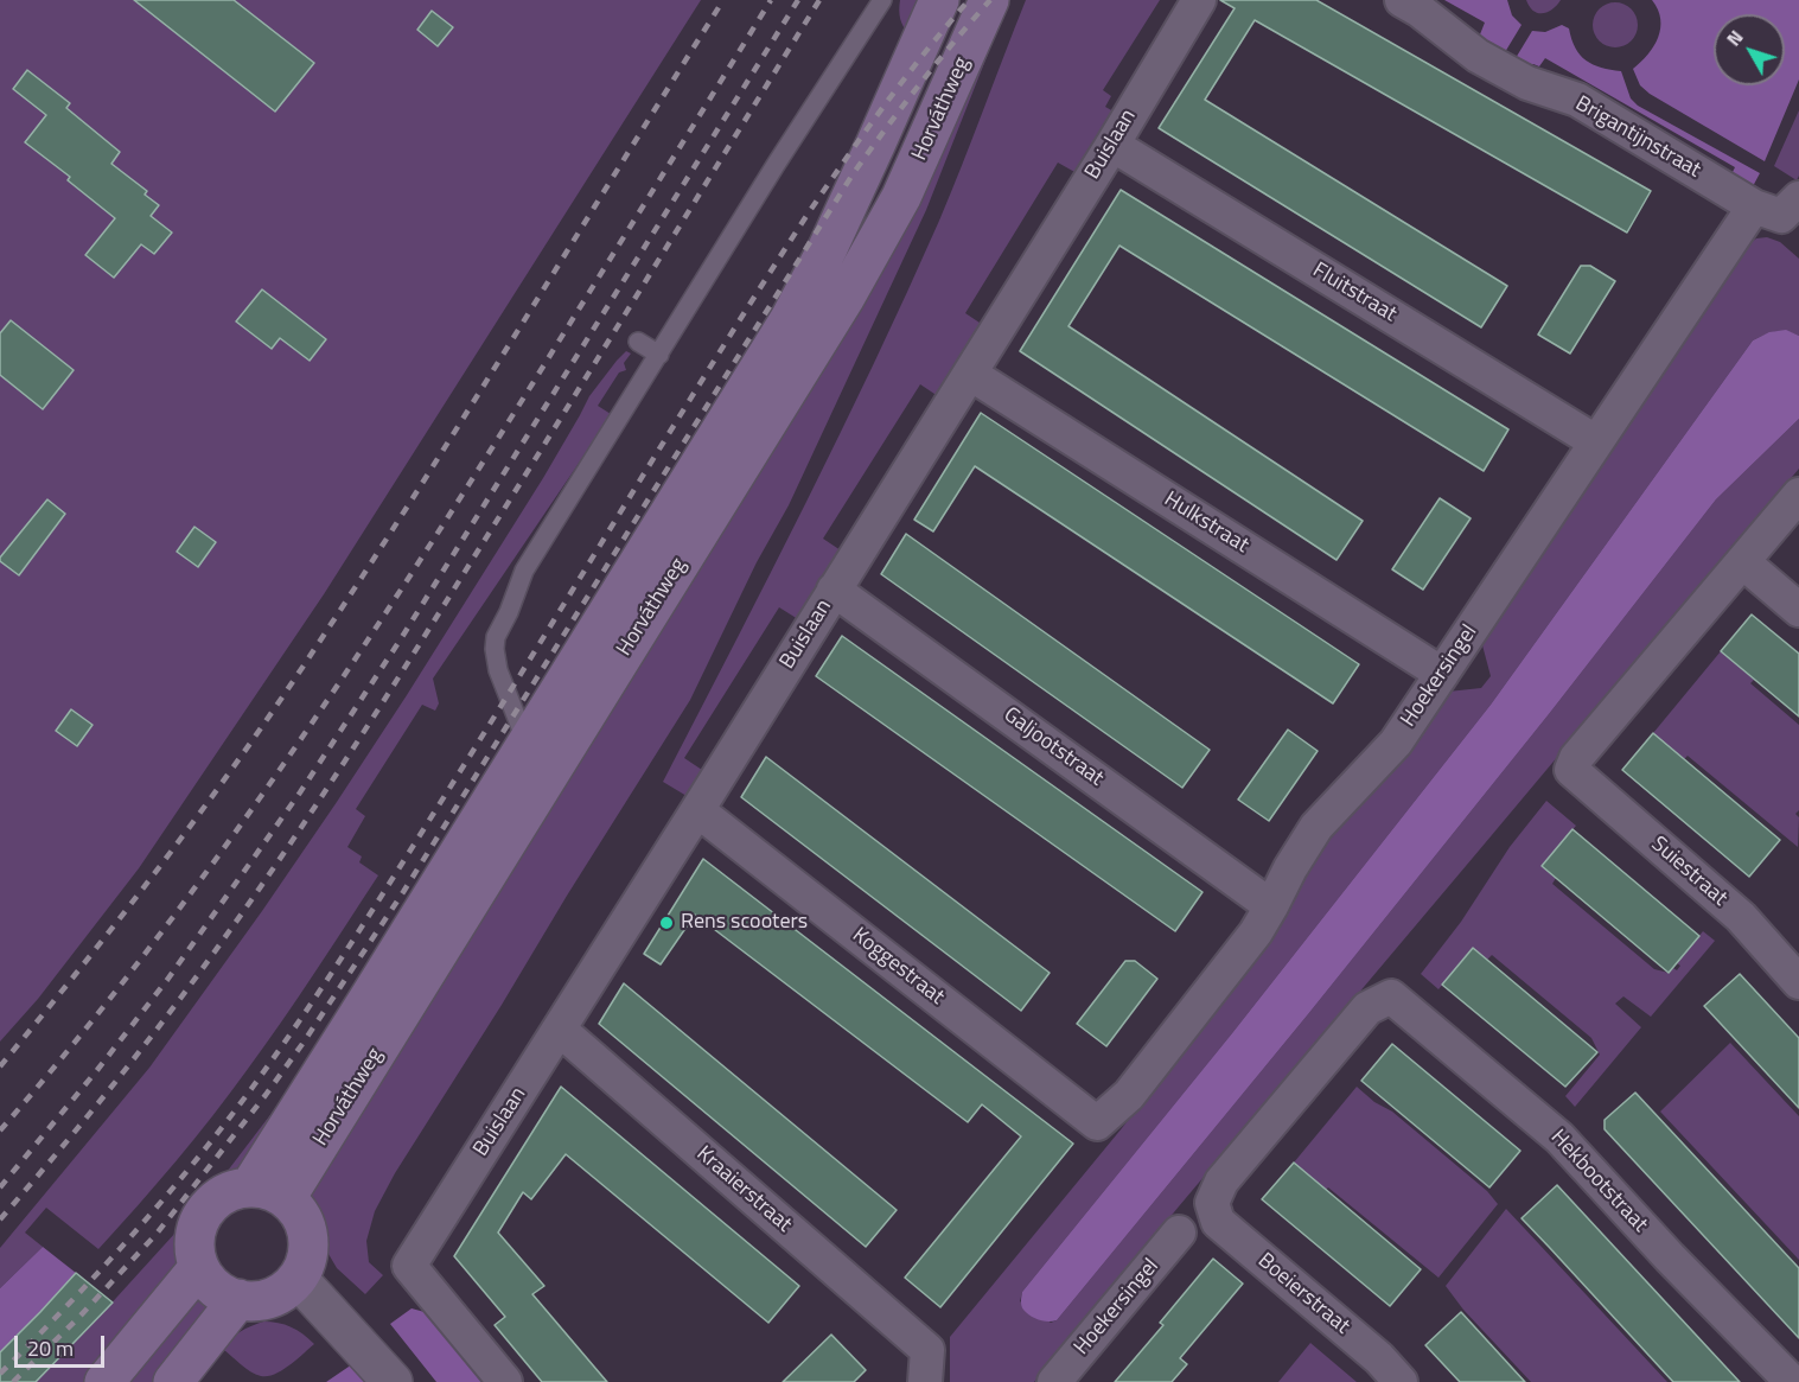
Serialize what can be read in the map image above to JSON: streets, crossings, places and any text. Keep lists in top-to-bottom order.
{
  "streets": {
    "main road": ["Horváthweg"],
    "street": [
      "Brigantijnstraat",
      "Buislaan",
      "Fluitstraat",
      "Hulkstraat",
      "Hoekersingel",
      "Galjootstraat",
      "Suiestraat",
      "Koggestraat",
      "Hekbootstraat",
      "Kraaierstraat",
      "Boeierstraat"
    ]
  },
  "crossings": [
    ["Brigantijnstraat", "Hoekersingel"],
    ["Buislaan", "Fluitstraat"],
    ["Buislaan", "Hulkstraat"],
    ["Buislaan", "Galjootstraat"],
    ["Buislaan", "Koggestraat"],
    ["Buislaan", "Kraaierstraat"],
    ["Fluitstraat", "Hoekersingel"],
    ["Hulkstraat", "Hoekersingel"],
    ["Hoekersingel", "Galjootstraat"],
    ["Hoekersingel", "Koggestraat"],
    ["Hekbootstraat", "Boeierstraat"]
  ],
  "places": ["Rens scooters"],
  "scale_bar": "20 m",
  "north": "top left"
}
